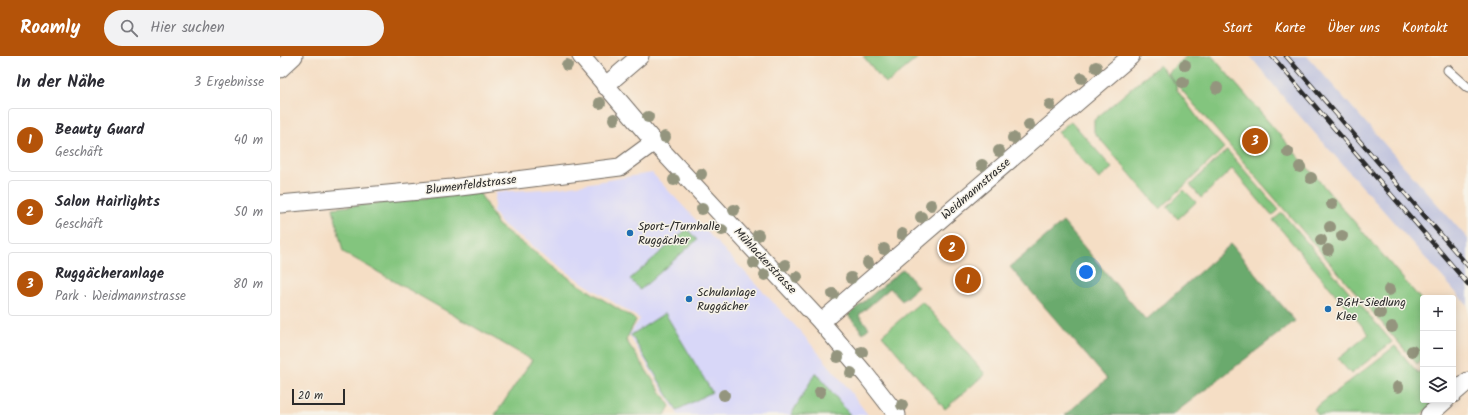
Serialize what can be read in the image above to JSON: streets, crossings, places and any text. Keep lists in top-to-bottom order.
{
  "streets": {
    "street": ["Blumenfeldstrasse", "Weidmannstrasse", "Mühlackerstrasse"]
  },
  "crossings": [
    ["Blumenfeldstrasse", "Mühlackerstrasse"],
    ["Weidmannstrasse", "Mühlackerstrasse"]
  ],
  "places": ["Sport-/Turnhalle Ruggächer", "Schulanlage Ruggächer", "BGH-Siedlung Klee"],
  "scale_bar": "20 m",
  "page": {
    "header": "Roamly",
    "search": "Hier suchen",
    "nav": [
      "Start",
      "Karte",
      "Über uns",
      "Kontakt"
    ],
    "heading": ["In der Nähe", "3 Ergebnisse"],
    "list": [
      {
        "mark": "1",
        "name": "Beauty Guard",
        "note": "Geschäft",
        "value": "40 m"
      },
      {
        "mark": "2",
        "name": "Salon Hairlights",
        "note": "Geschäft",
        "value": "50 m"
      },
      {
        "mark": "3",
        "name": "Ruggächeranlage",
        "note": "Park · Weidmannstrasse",
        "value": "80 m"
      }
    ],
    "pins": ["3", "2", "1"],
    "map_buttons": ["+", "−"],
    "scale": "20 m"
  }
}
